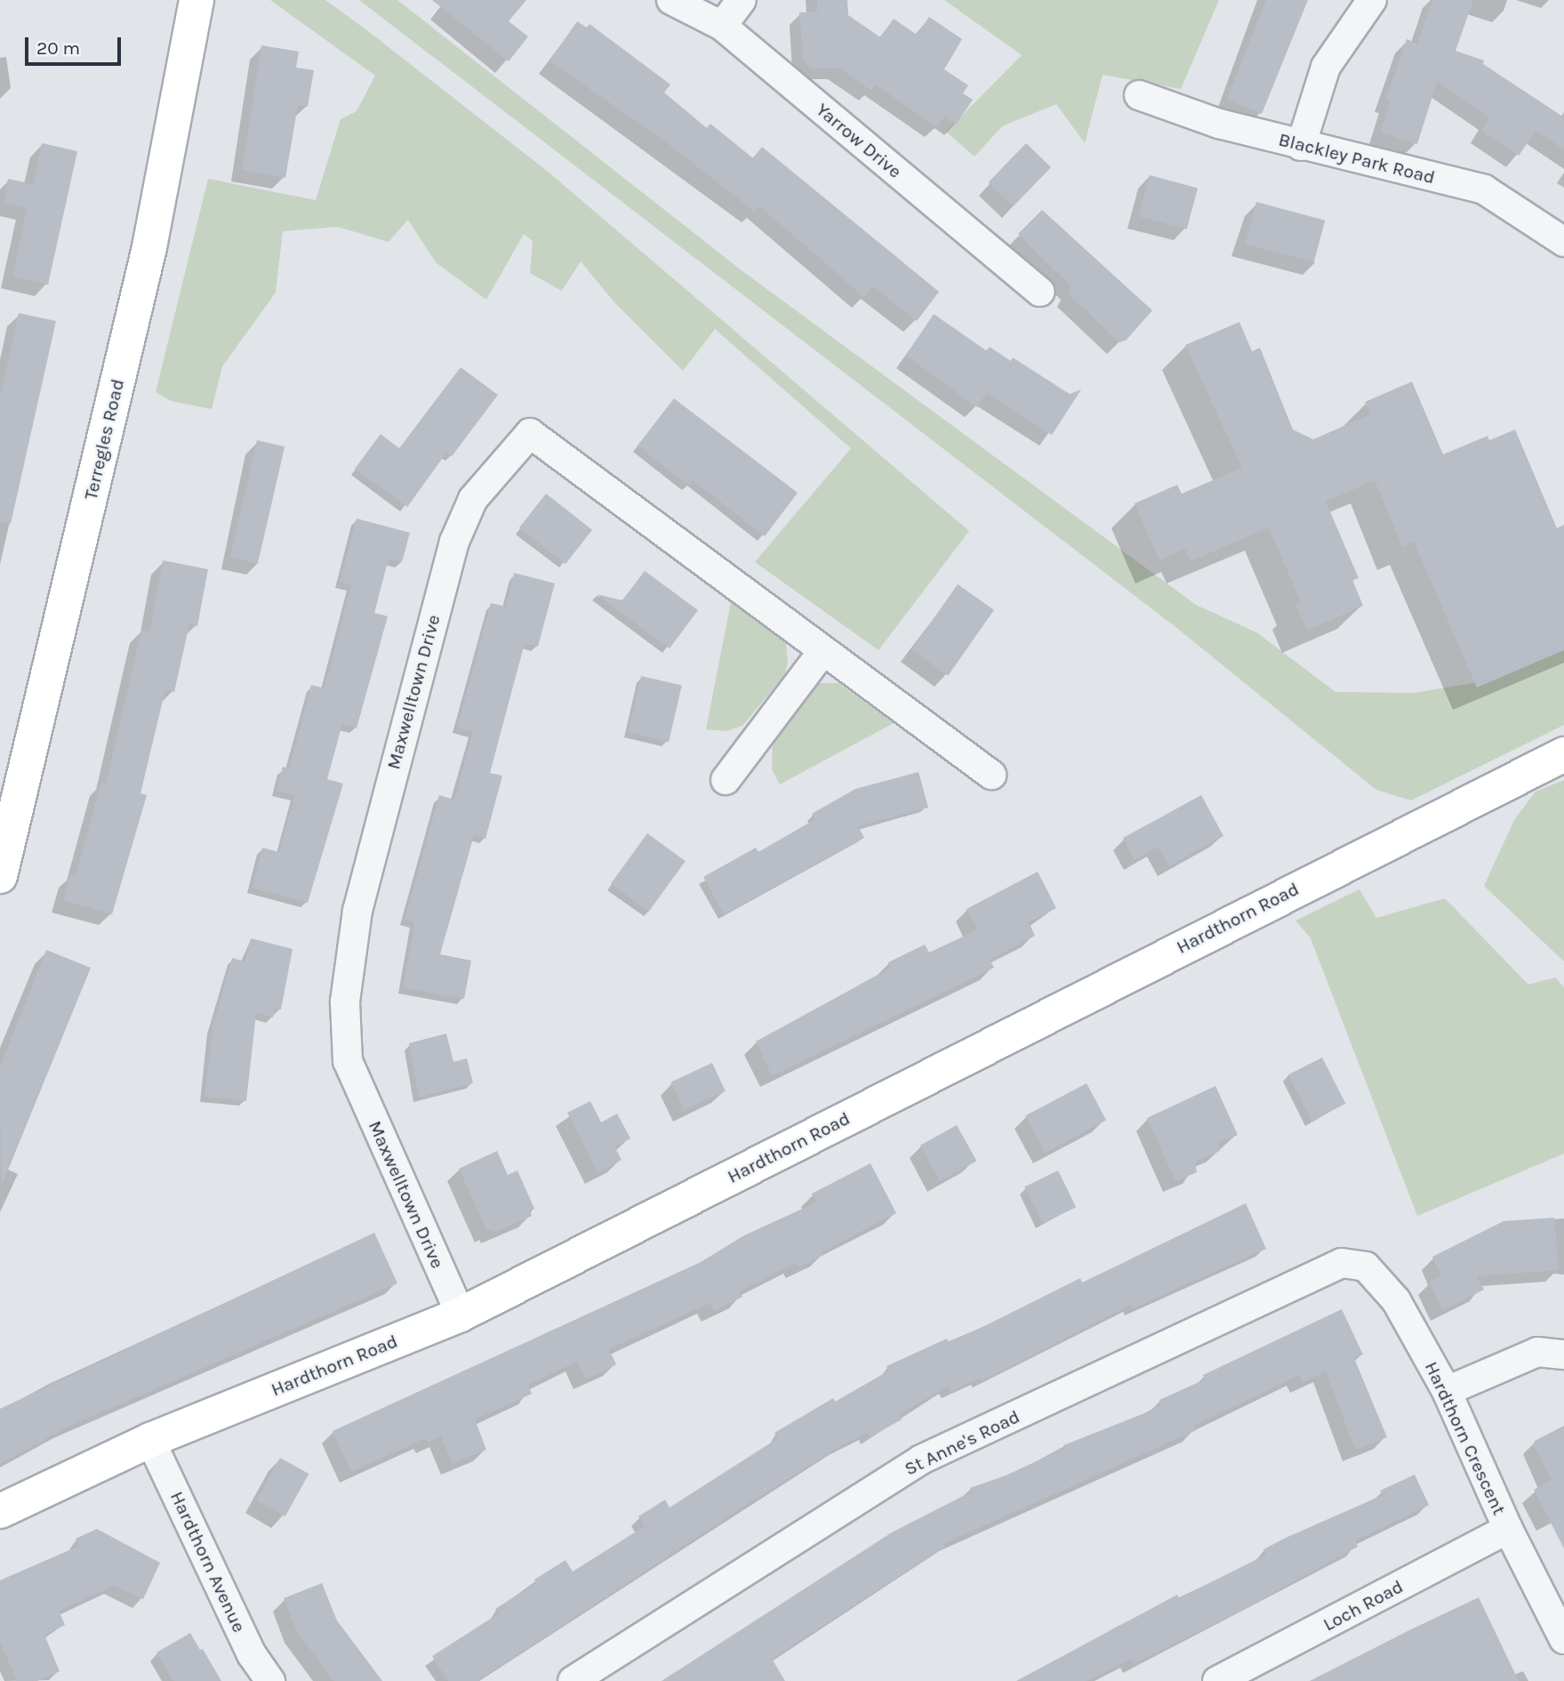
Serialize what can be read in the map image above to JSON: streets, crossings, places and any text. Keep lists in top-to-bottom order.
{
  "streets": {
    "street": [
      "Yarrow Drive",
      "Blackley Park Road",
      "Terregles Road",
      "Maxwelltown Drive",
      "Hardthorn Road",
      "Hardthorn Crescent",
      "St Anne's Road",
      "Hardthorn Avenue",
      "Loch Road"
    ]
  },
  "crossings": [
    ["Maxwelltown Drive", "Hardthorn Road"],
    ["Hardthorn Road", "Hardthorn Avenue"],
    ["Hardthorn Crescent", "St Anne's Road"],
    ["Hardthorn Crescent", "Loch Road"]
  ],
  "scale_bar": "20 m"
}
